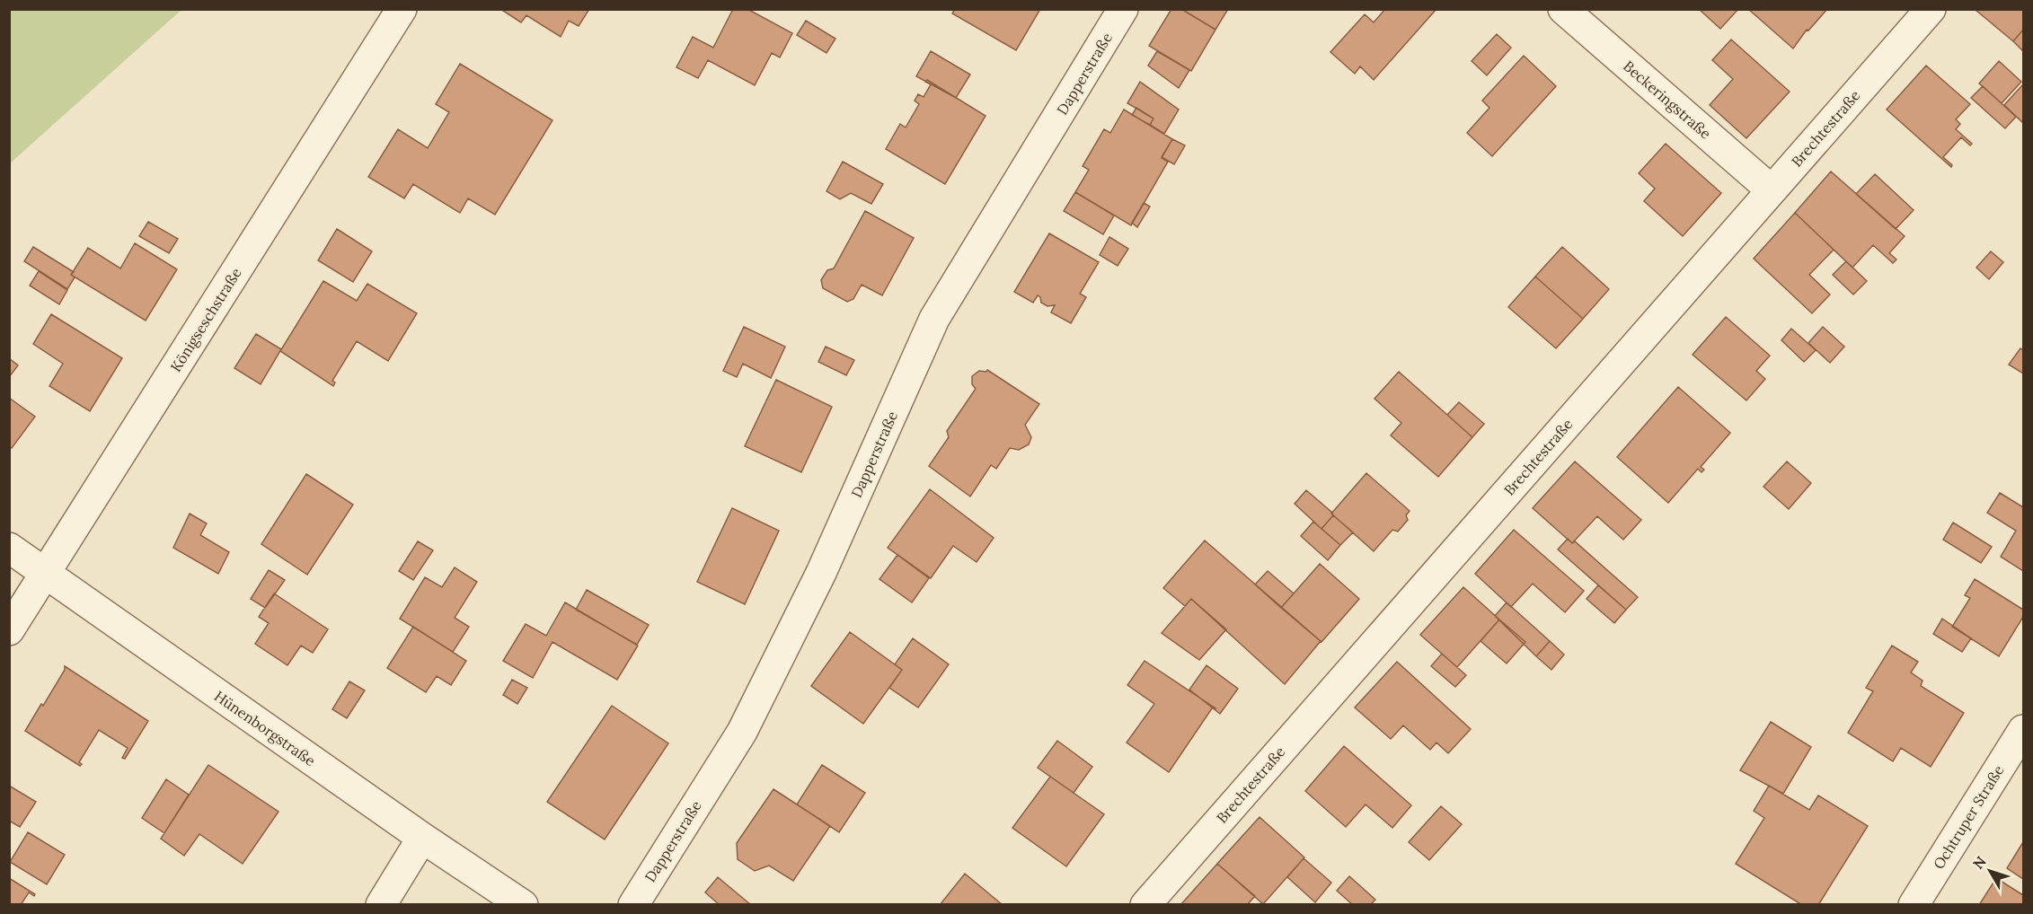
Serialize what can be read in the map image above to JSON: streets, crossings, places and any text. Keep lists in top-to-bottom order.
{
  "streets": {
    "street": [
      "Dapperstraße",
      "Beckeringstraße",
      "Brechtestraße",
      "Königseschstraße",
      "Hünenborgstraße",
      "Ochtruper Straße"
    ]
  },
  "crossings": [
    ["Beckeringstraße", "Brechtestraße"],
    ["Königseschstraße", "Hünenborgstraße"]
  ],
  "north": "top left"
}
